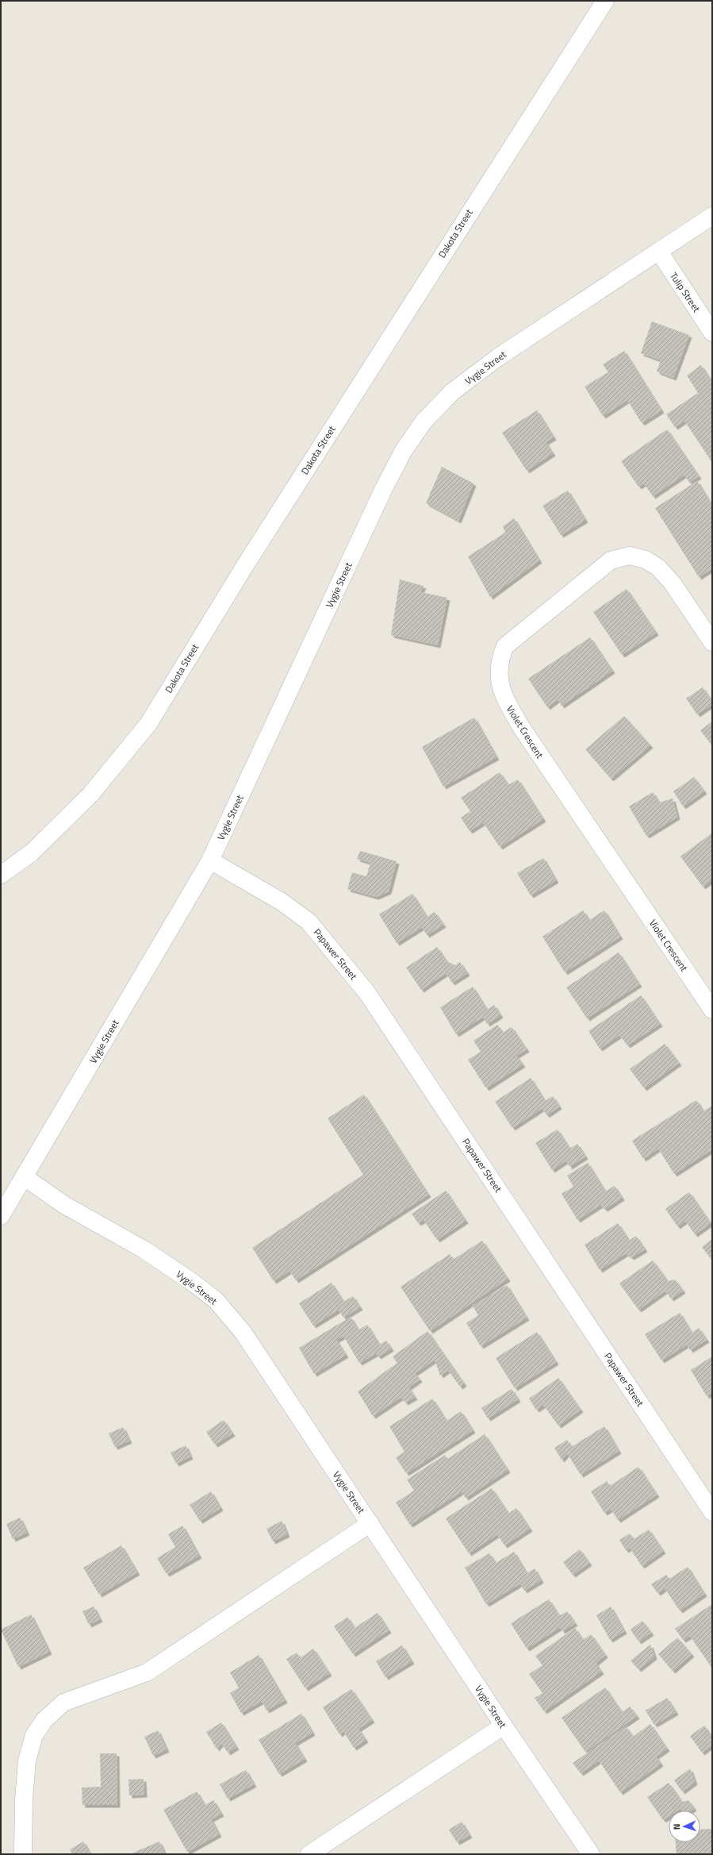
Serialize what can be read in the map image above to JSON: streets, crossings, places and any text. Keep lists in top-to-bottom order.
{
  "streets": {
    "street": [
      "Dakota Street",
      "Tulip Street",
      "Vygie Street",
      "Violet Crescent",
      "Papawer Street"
    ]
  },
  "crossings": [
    ["Tulip Street", "Vygie Street"],
    ["Vygie Street", "Papawer Street"]
  ],
  "north": "left"
}
